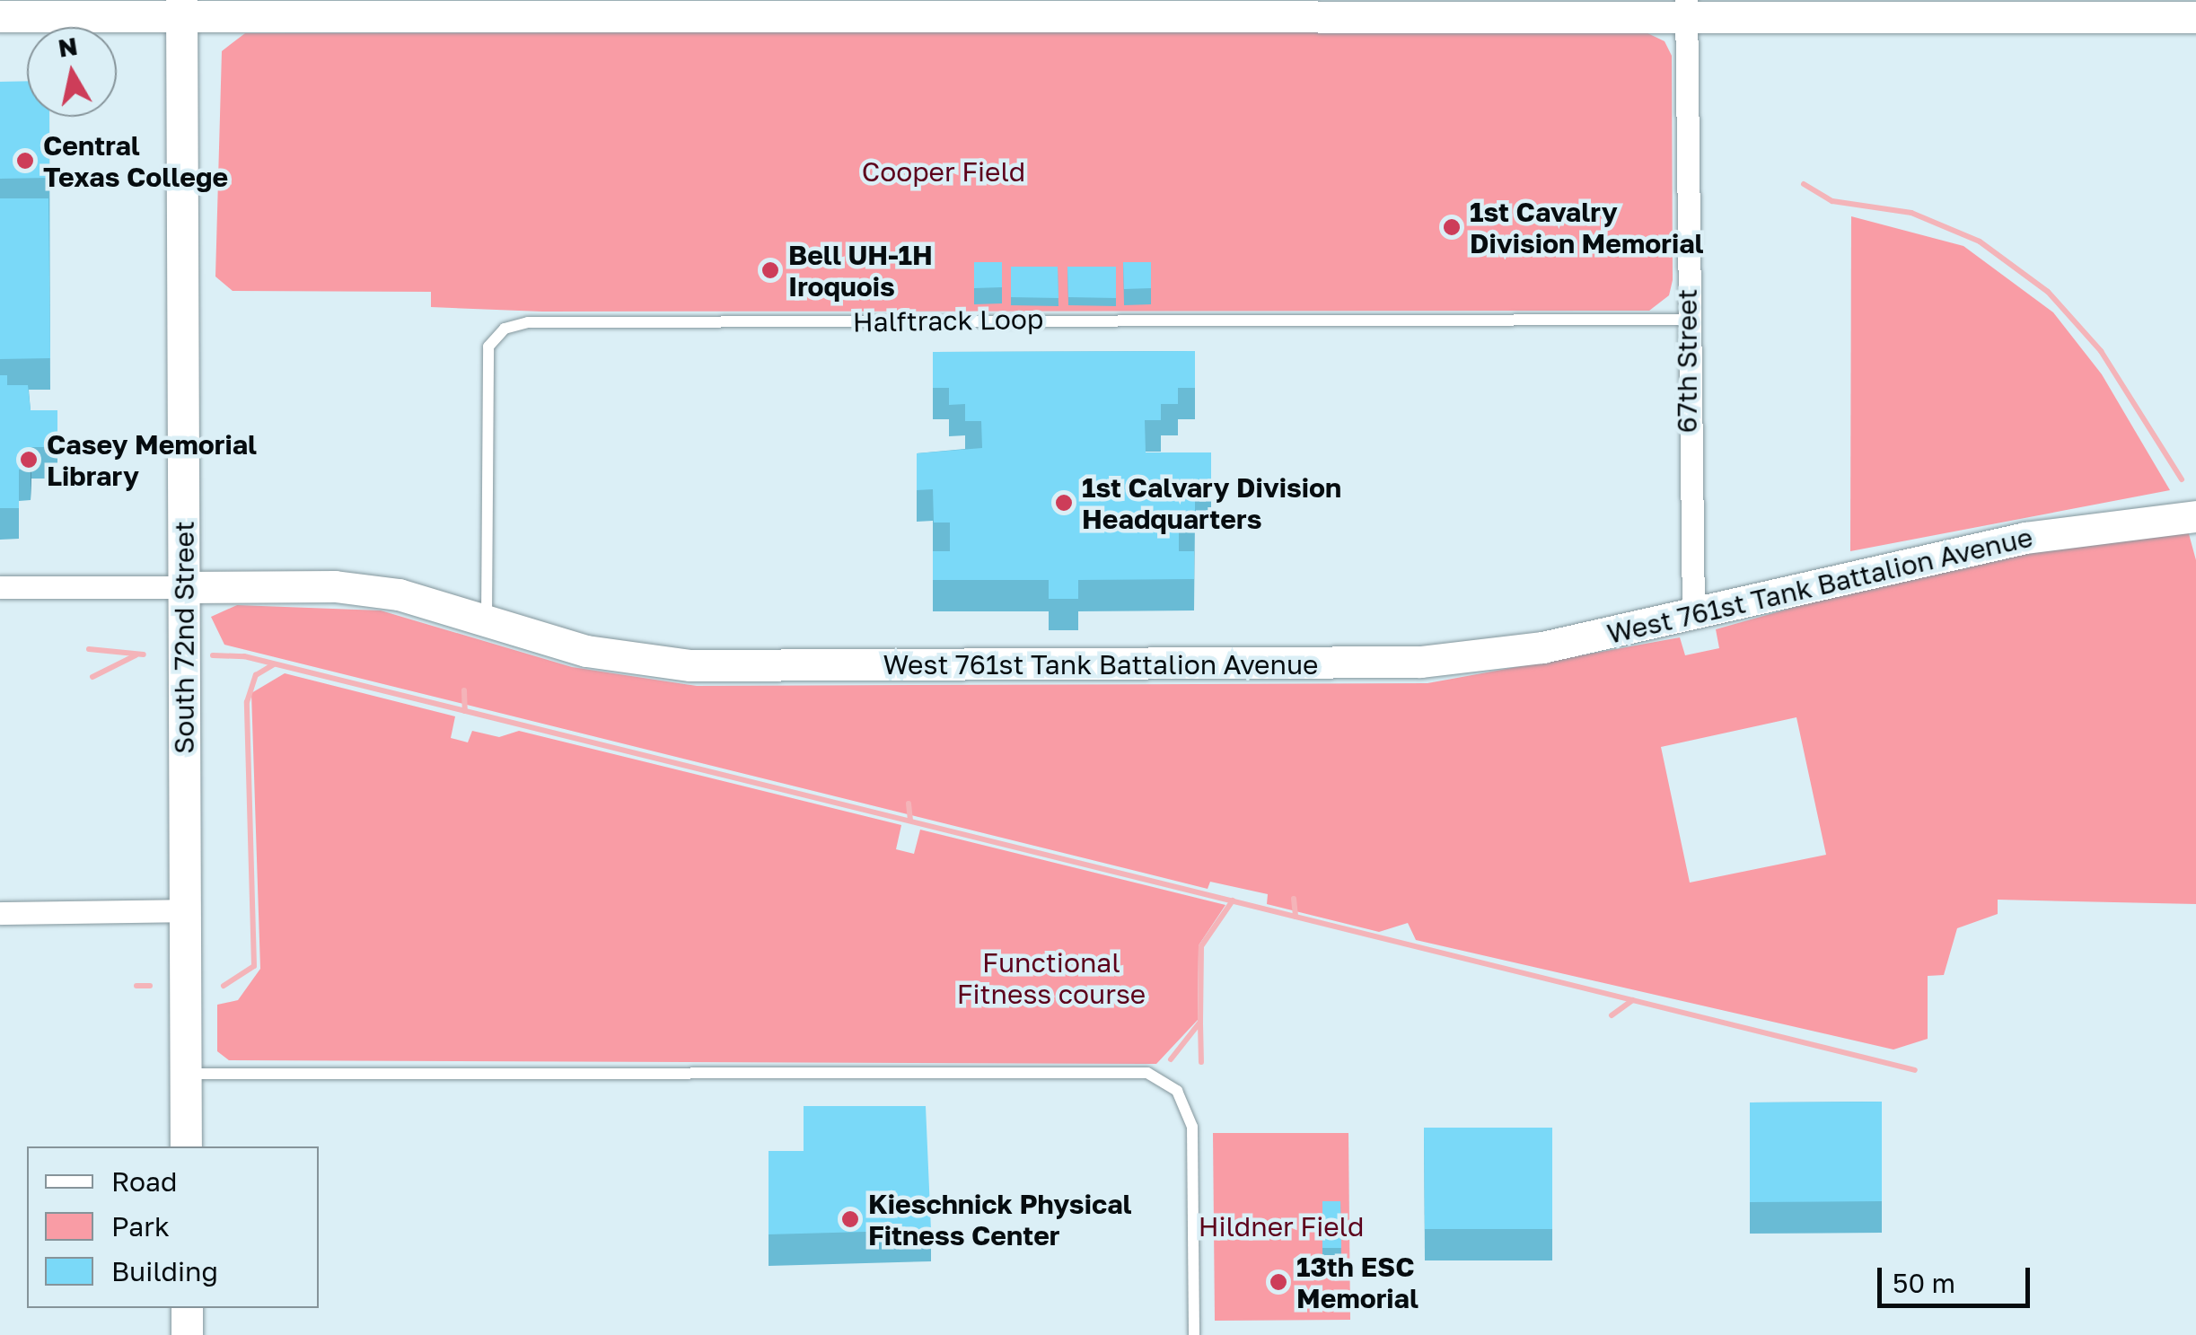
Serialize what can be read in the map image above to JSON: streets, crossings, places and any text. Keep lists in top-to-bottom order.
{
  "streets": {
    "street": ["67th Street", "West 761st Tank Battalion Avenue", "South 72nd Street"],
    "lane": ["Halftrack Loop"]
  },
  "crossings": [
    ["Halftrack Loop", "67th Street"],
    ["Halftrack Loop", "West 761st Tank Battalion Avenue"],
    ["67th Street", "West 761st Tank Battalion Avenue"],
    ["West 761st Tank Battalion Avenue", "South 72nd Street"]
  ],
  "parks": ["Cooper Field", "Functional Fitness course", "Hildner Field"],
  "places": [
    "Central Texas College",
    "1st Cavalry Division Memorial",
    "Bell UH-1H Iroquois",
    "Casey Memorial Library",
    "1st Calvary Division Headquarters",
    "Kieschnick Physical Fitness Center",
    "13th ESC Memorial"
  ],
  "legend": ["Road", "Park", "Building"],
  "scale_bar": "50 m",
  "north": "top"
}
